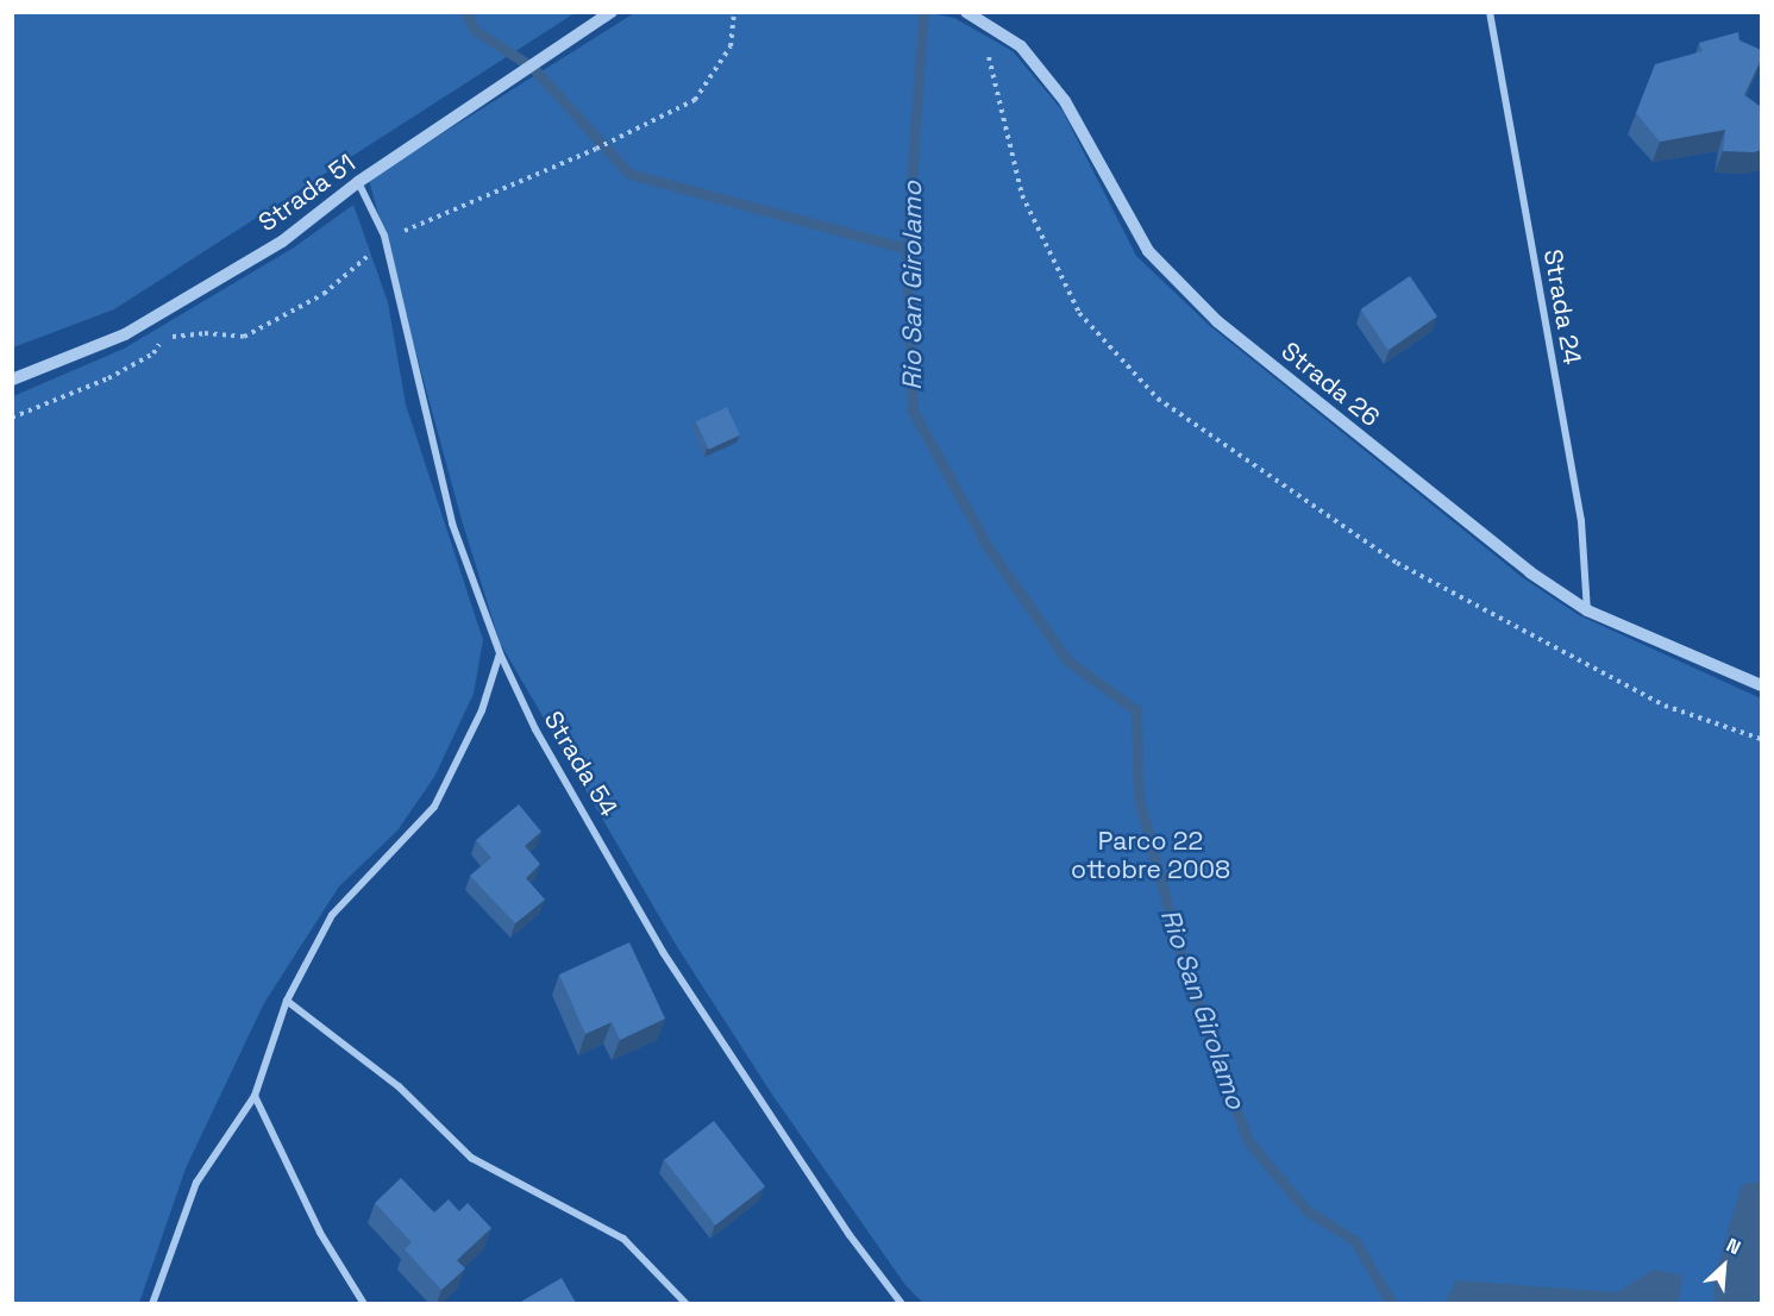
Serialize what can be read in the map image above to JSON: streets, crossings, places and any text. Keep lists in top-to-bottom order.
{
  "streets": {
    "street": [
      "Strada 51",
      "Strada 24",
      "Strada 26",
      "Strada 54"
    ]
  },
  "crossings": [
    ["Strada 51", "Strada 54"],
    ["Strada 24", "Strada 26"]
  ],
  "water": ["Rio San Girolamo"],
  "parks": ["Parco 22 ottobre 2008"],
  "north": "top right"
}
